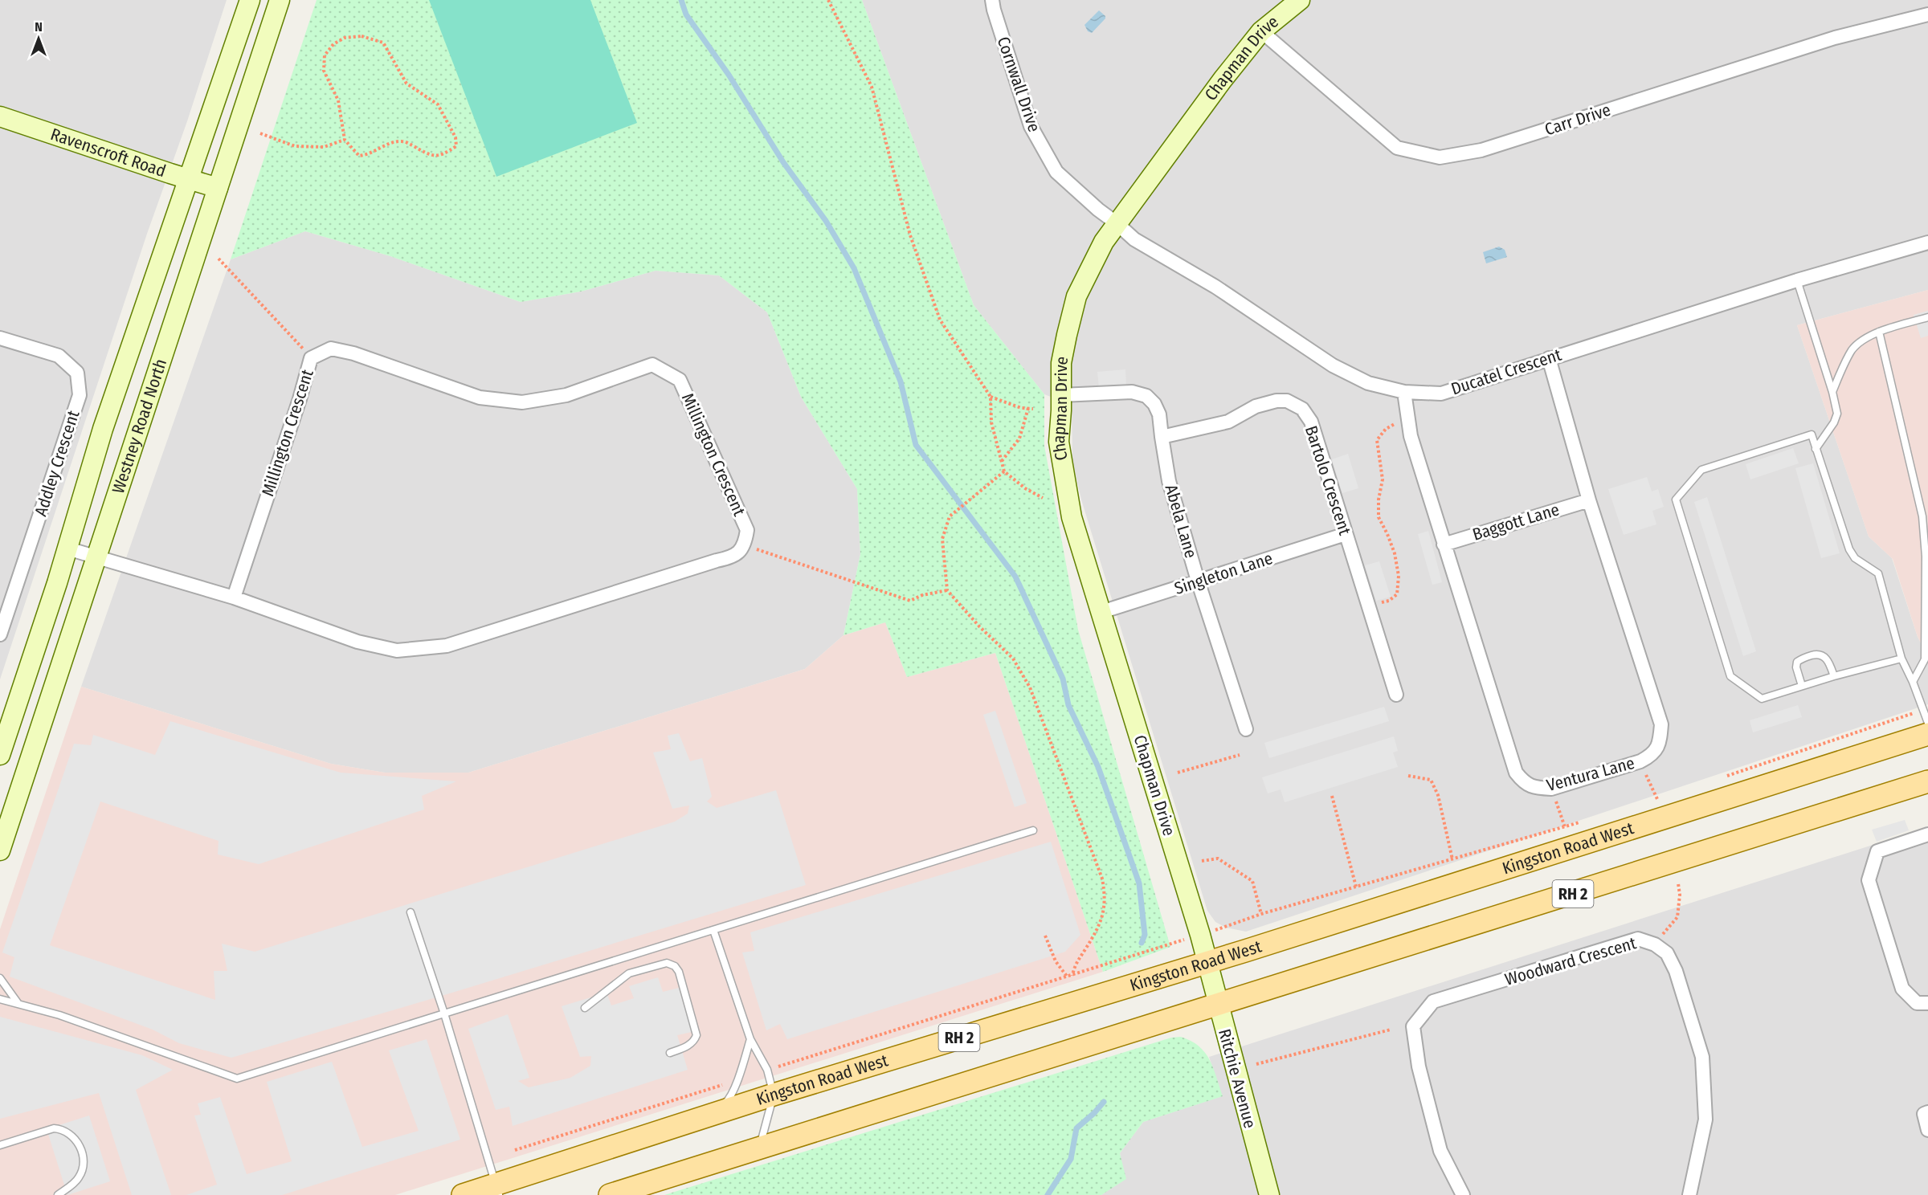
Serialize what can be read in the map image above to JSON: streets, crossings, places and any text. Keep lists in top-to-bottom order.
{
  "streets": {
    "main road": [
      "Chapman Drive",
      "Ravenscroft Road",
      "Westney Road North",
      "Kingston Road West",
      "RH 2",
      "Ritchie Avenue"
    ],
    "street": [
      "Cornwall Drive",
      "Carr Drive",
      "Ducatel Crescent",
      "Millington Crescent",
      "Addley Crescent",
      "Bartolo Crescent",
      "Abela Lane",
      "Baggott Lane",
      "Singleton Lane",
      "Ventura Lane",
      "Woodward Crescent"
    ]
  },
  "crossings": [
    ["Chapman Drive", "Cornwall Drive"],
    ["Chapman Drive", "Carr Drive"],
    ["Chapman Drive", "Ducatel Crescent"],
    ["Chapman Drive", "Abela Lane"],
    ["Chapman Drive", "Singleton Lane"],
    ["Chapman Drive", "Kingston Road West"],
    ["Chapman Drive", "Ritchie Avenue"],
    ["Cornwall Drive", "Ducatel Crescent"],
    ["Ravenscroft Road", "Westney Road North"],
    ["Ducatel Crescent", "Ventura Lane"],
    ["Bartolo Crescent", "Abela Lane"],
    ["Bartolo Crescent", "Singleton Lane"],
    ["Abela Lane", "Singleton Lane"],
    ["Baggott Lane", "Ventura Lane"],
    ["Kingston Road West", "Ritchie Avenue"],
    ["RH 2", "Ritchie Avenue"]
  ],
  "north": "top"
}
